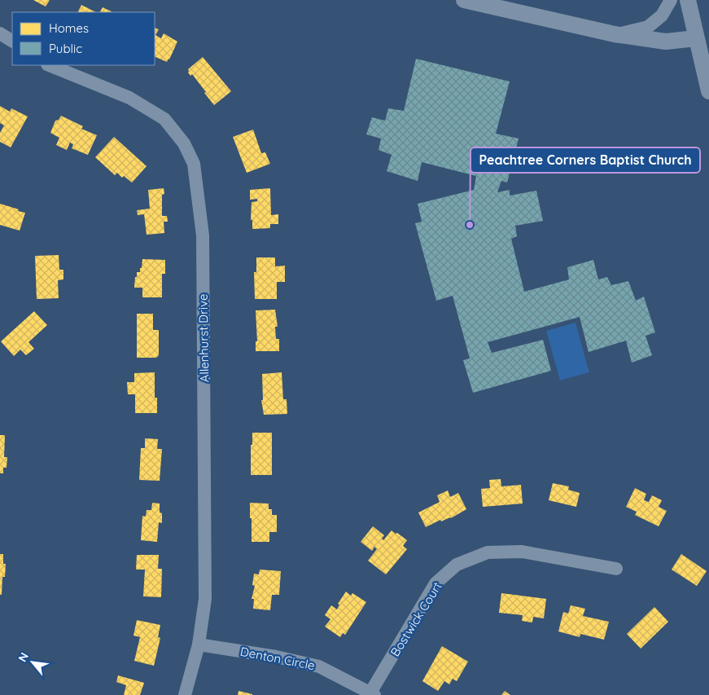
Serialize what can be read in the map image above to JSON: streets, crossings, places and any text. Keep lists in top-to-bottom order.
{
  "streets": {
    "street": ["Allenhurst Drive", "Bostwick Court", "Denton Circle"]
  },
  "crossings": [
    ["Allenhurst Drive", "Denton Circle"],
    ["Bostwick Court", "Denton Circle"]
  ],
  "places": ["Peachtree Corners Baptist Church"],
  "legend": ["Homes", "Public"],
  "north": "top left"
}
